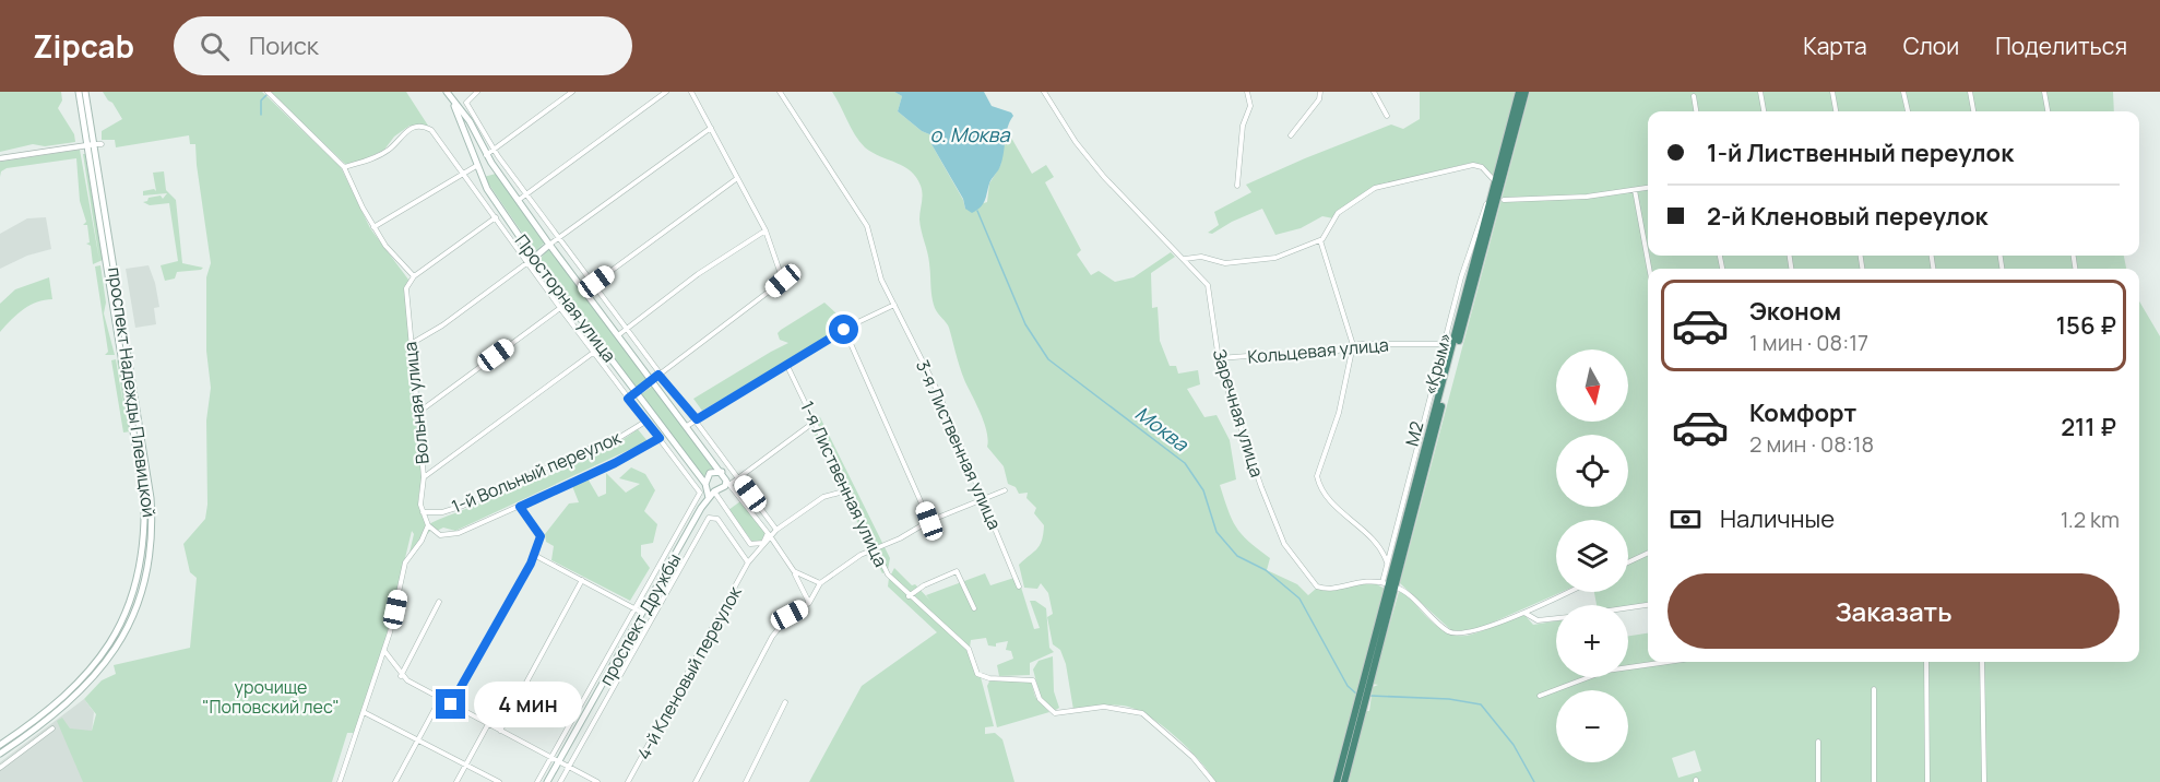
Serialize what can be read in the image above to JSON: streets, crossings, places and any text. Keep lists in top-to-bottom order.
{
  "streets": {
    "highway": ["«Крым»", "М2"],
    "main road": ["Просторная улица", "проспект Надежды Плевицкой", "проспект Дружбы"],
    "street": [
      "Кольцевая улица",
      "Вольная улица",
      "Заречная улица",
      "3-я Лиственная улица",
      "1-й Вольный переулок",
      "1-я Лиственная улица",
      "4-й Кленовый переулок"
    ]
  },
  "crossings": [
    ["Просторная улица", "проспект Дружбы"],
    ["Кольцевая улица", "Заречная улица"],
    ["Вольная улица", "1-й Вольный переулок"],
    ["Заречная улица", "М2"],
    ["1-я Лиственная улица", "4-й Кленовый переулок"]
  ],
  "water": ["о. Моква", "Моква"],
  "parks": ["урочище \"Поповский лес\""],
  "north": "bottom",
  "page": {
    "header": "Zipcab",
    "search": "Поиск",
    "nav": ["Карта", "Слои", "Поделиться"],
    "banner": ["1-й Лиственный переулок", "2-й Кленовый переулок"],
    "list": [
      {
        "name": "Эконом",
        "note": "1 мин · 08:17",
        "value": "156 ₽"
      },
      {
        "name": "Комфорт",
        "note": "2 мин · 08:18",
        "value": "211 ₽"
      }
    ],
    "map_buttons": ["+", "−"],
    "pay": ["Наличные", "1.2 km"],
    "buttons": "Заказать",
    "bubble": "4 мин"
  }
}
